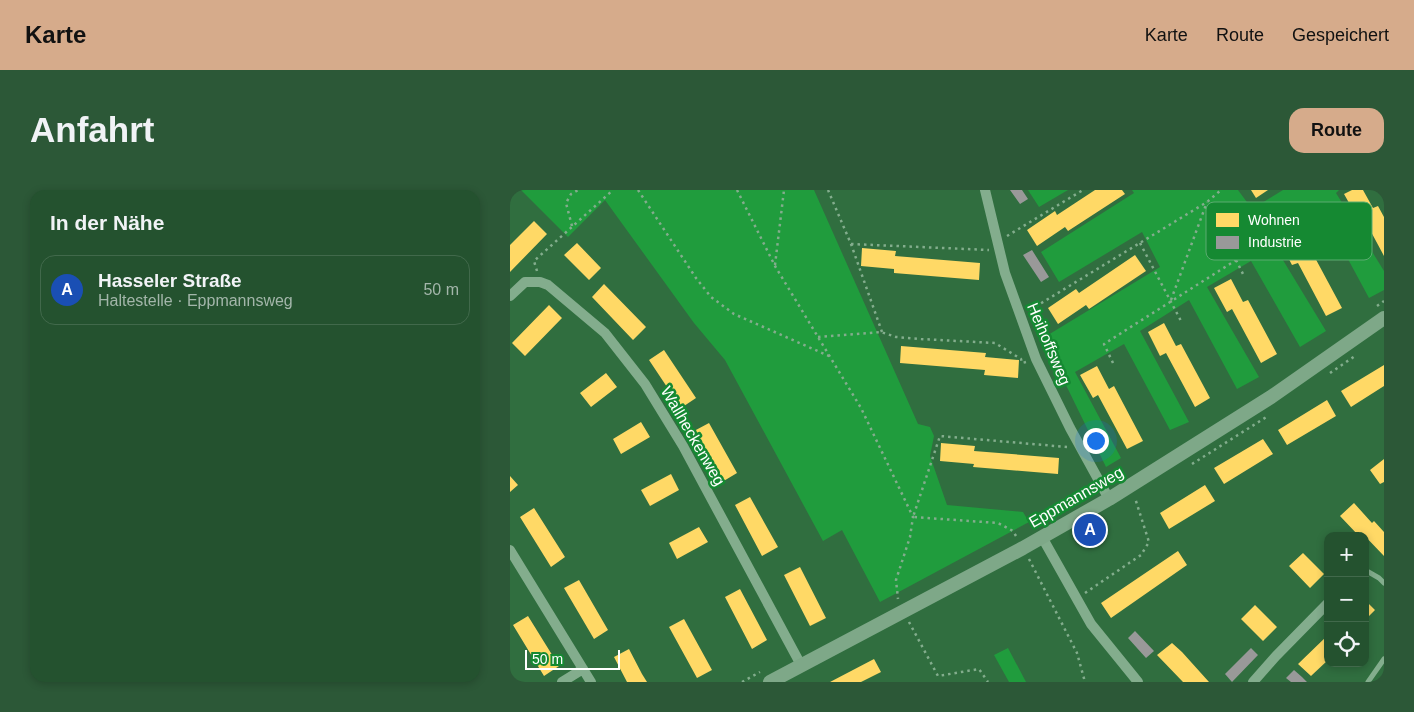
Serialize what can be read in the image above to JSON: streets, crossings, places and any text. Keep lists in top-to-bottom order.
{
  "streets": {
    "street": ["Heihoffsweg", "Wallheckenweg", "Eppmannsweg"]
  },
  "crossings": [
    ["Heihoffsweg", "Eppmannsweg"],
    ["Wallheckenweg", "Eppmannsweg"]
  ],
  "legend": ["Wohnen", "Industrie"],
  "scale_bar": "50 m",
  "page": {
    "header": "Karte",
    "nav": ["Karte", "Route", "Gespeichert"],
    "buttons": "Route",
    "title": "Anfahrt",
    "heading": "In der Nähe",
    "list": [
      {
        "mark": "A",
        "name": "Hasseler Straße",
        "note": "Haltestelle · Eppmannsweg",
        "value": "50 m"
      }
    ],
    "pins": "A",
    "map_buttons": ["+", "−"],
    "scale": "50 m"
  }
}
